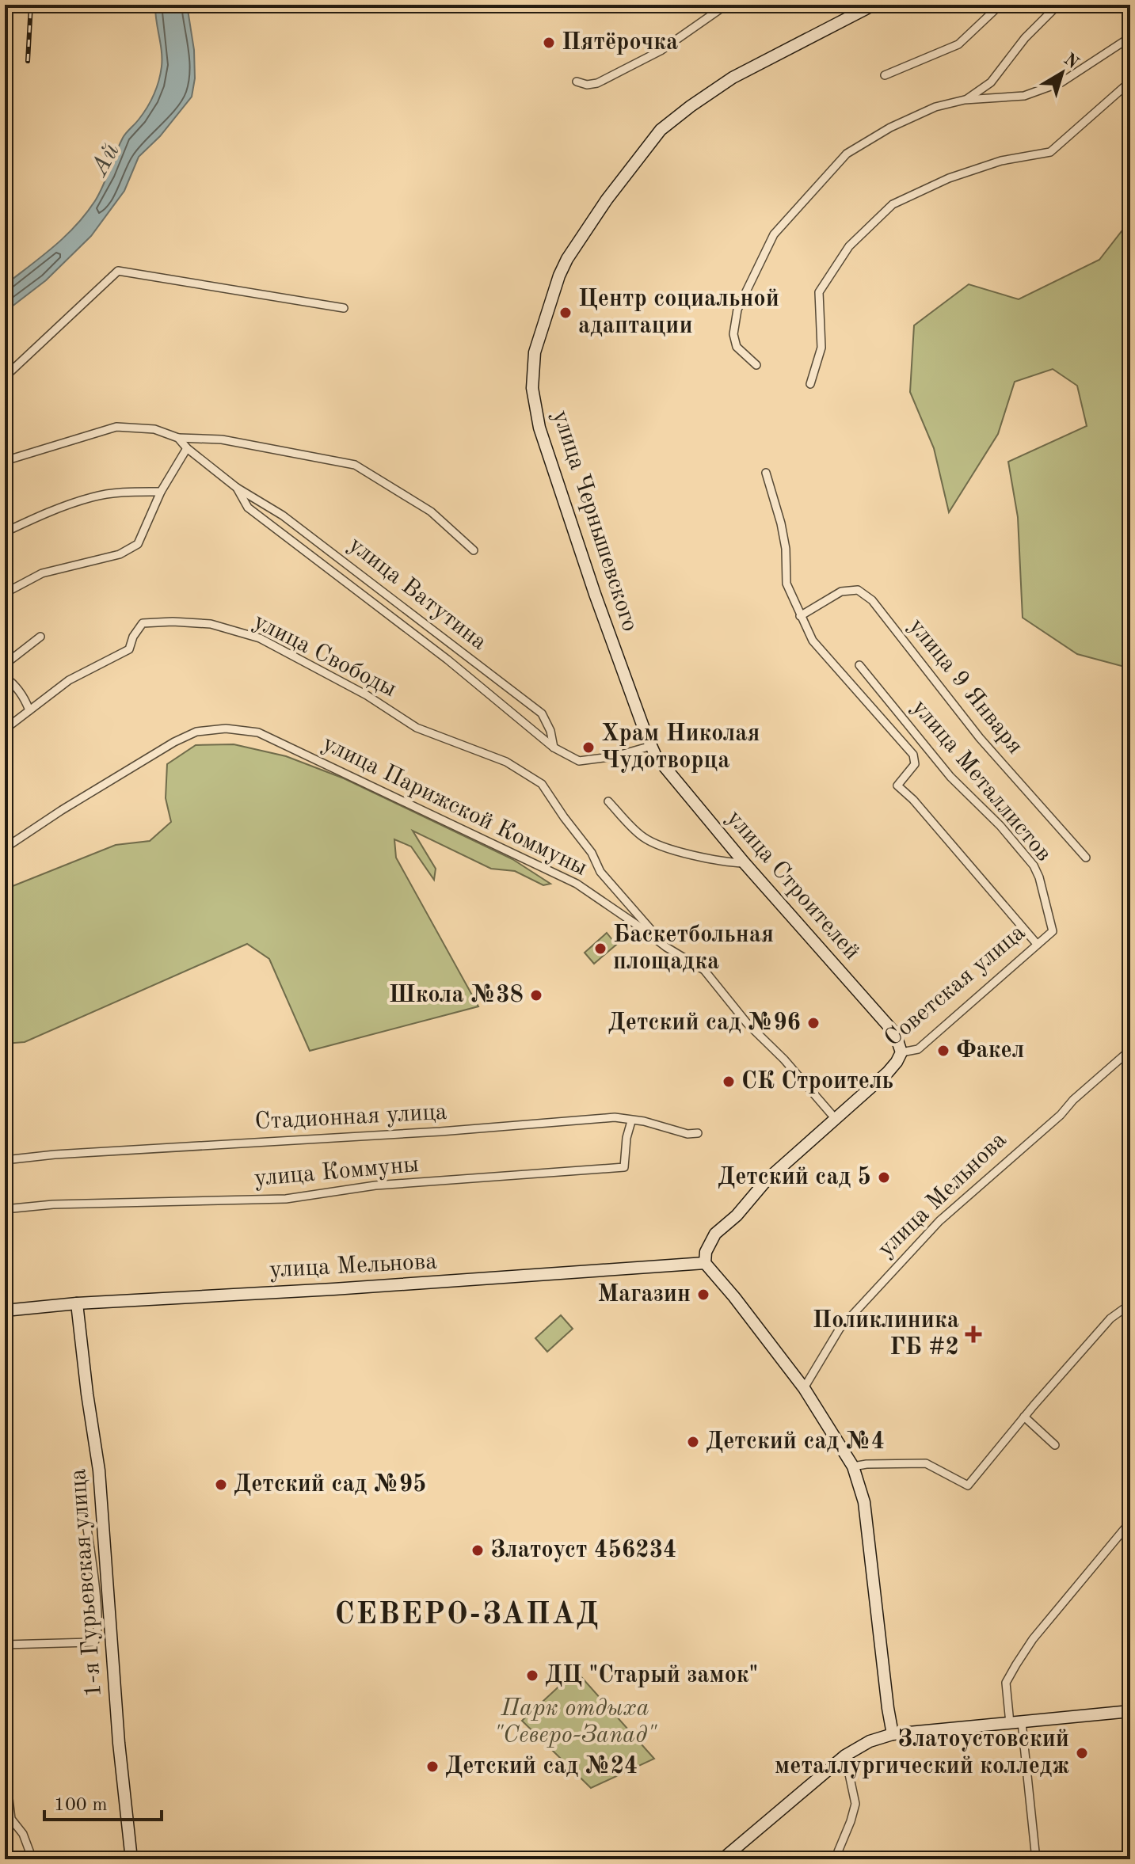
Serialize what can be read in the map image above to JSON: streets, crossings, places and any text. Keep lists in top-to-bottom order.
{
  "streets": {
    "main road": [
      "улица Чернышевского",
      "улица Строителей",
      "Советская улица",
      "улица Мельнова",
      "1-я Гурьевская улица"
    ],
    "street": [
      "улица Ватутина",
      "улица Свободы",
      "улица 9 Января",
      "улица Металлистов",
      "улица Парижской Коммуны",
      "Стадионная улица",
      "улица Коммуны"
    ]
  },
  "crossings": [
    ["улица Чернышевского", "улица Ватутина"],
    ["улица Чернышевского", "улица Строителей"],
    ["улица Ватутина", "улица Строителей"],
    ["улица Свободы", "улица Парижской Коммуны"],
    ["улица 9 Января", "улица Металлистов"],
    ["улица Металлистов", "Советская улица"],
    ["улица Парижской Коммуны", "Советская улица"],
    ["улица Строителей", "Советская улица"],
    ["Советская улица", "улица Мельнова"],
    ["Стадионная улица", "улица Коммуны"],
    ["улица Мельнова", "1-я Гурьевская улица"]
  ],
  "districts": ["СЕВЕРО-ЗАПАД"],
  "water": ["Ай"],
  "parks": ["Парк отдыха \"Северо-Запад\""],
  "places": {
    "other": [
      "Пятёрочка",
      "Центр социальной адаптации",
      "Храм Николая Чудотворца",
      "Баскетбольная площадка",
      "Школа №38",
      "Детский сад №96",
      "Факел",
      "СК Строитель",
      "Детский сад 5",
      "Магазин",
      "Детский сад №4",
      "Детский сад №95",
      "Златоуст 456234",
      "ДЦ \"Старый замок\"",
      "Златоустовский металлургический колледж",
      "Детский сад №24"
    ],
    "health": ["Поликлиника ГБ #2"]
  },
  "scale_bar": "100 m",
  "north": "top right"
}
